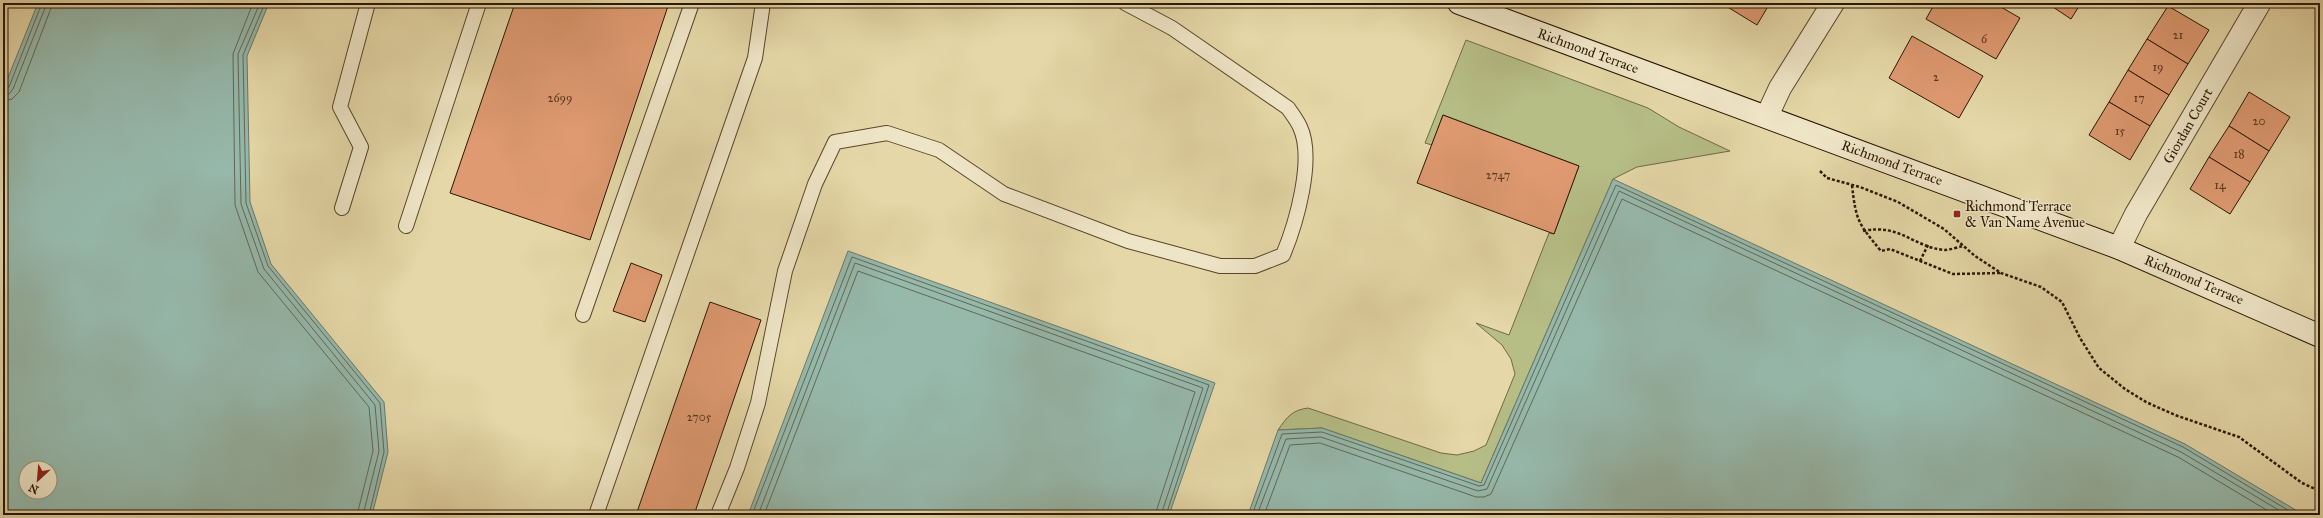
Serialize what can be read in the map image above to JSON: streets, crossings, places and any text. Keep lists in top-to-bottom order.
{
  "streets": {
    "main road": ["Richmond Terrace", "Giordan Court"]
  },
  "crossings": [
    ["Richmond Terrace", "Giordan Court"]
  ],
  "places": {
    "transit": ["Richmond Terrace & Van Name Avenue"]
  },
  "house_numbers": [
    "21",
    "6",
    "19",
    "2",
    "2699",
    "17",
    "20",
    "15",
    "18",
    "2747",
    "14",
    "2705"
  ],
  "north": "bottom left"
}
